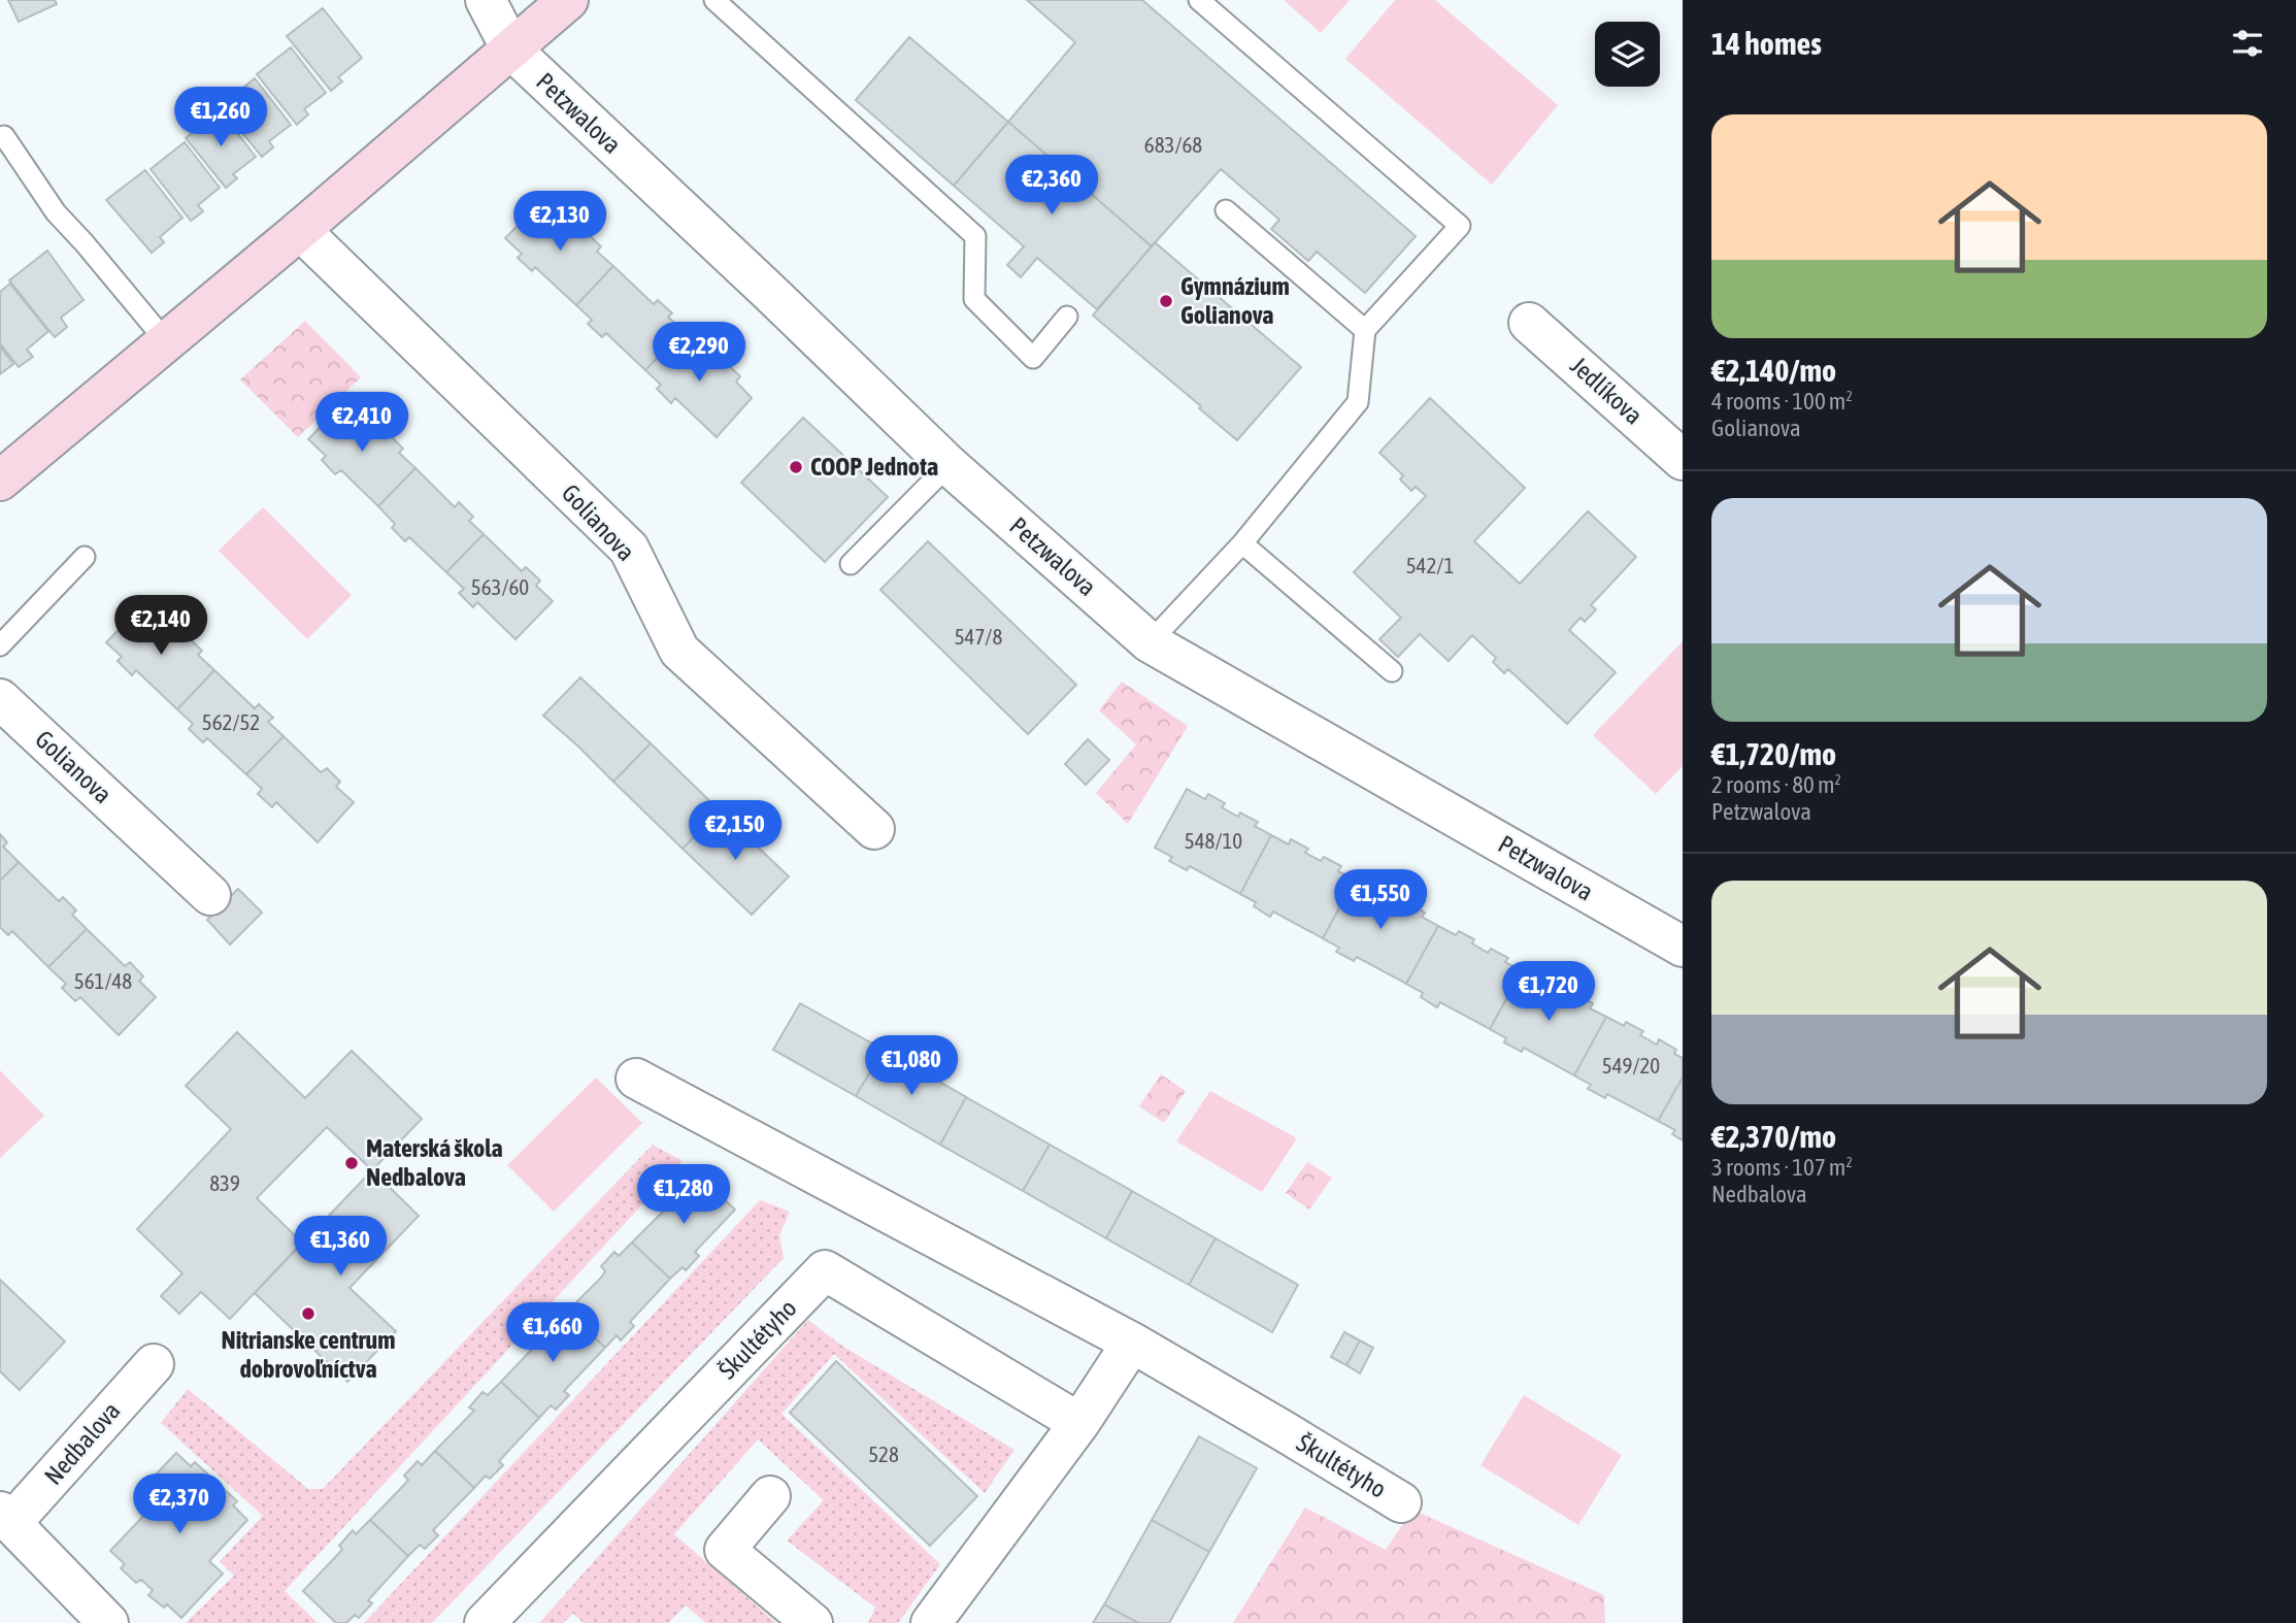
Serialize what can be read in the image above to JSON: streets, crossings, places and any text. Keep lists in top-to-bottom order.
{
  "streets": {
    "street": [
      "Petzwalova",
      "Jedlíkova",
      "Golianova",
      "Škultétyho",
      "Nedbalova"
    ]
  },
  "places": [
    "Gymnázium Golianova",
    "COOP Jednota",
    "Materská škola Nedbalova",
    "Nitrianske centrum dobrovoľníctva"
  ],
  "house_numbers": [
    "683/68",
    "542/1",
    "563/60",
    "547/8",
    "562/52",
    "548/10",
    "561/48",
    "549/20",
    "839",
    "528"
  ],
  "page": {
    "heading": "14 homes",
    "price": [
      "€1,260",
      "€2,360",
      "€2,130",
      "€2,290",
      "€2,410",
      "€2,140",
      "€2,150",
      "€1,550",
      "€1,720",
      "€1,080",
      "€1,280",
      "€1,360",
      "€1,660",
      "€2,370"
    ],
    "list": [
      {
        "name": "€2,140/mo",
        "note": "4 rooms · 100 m² · Golianova"
      },
      {
        "name": "€1,720/mo",
        "note": "2 rooms · 80 m² · Petzwalova"
      },
      {
        "name": "€2,370/mo",
        "note": "3 rooms · 107 m² · Nedbalova"
      }
    ]
  }
}
